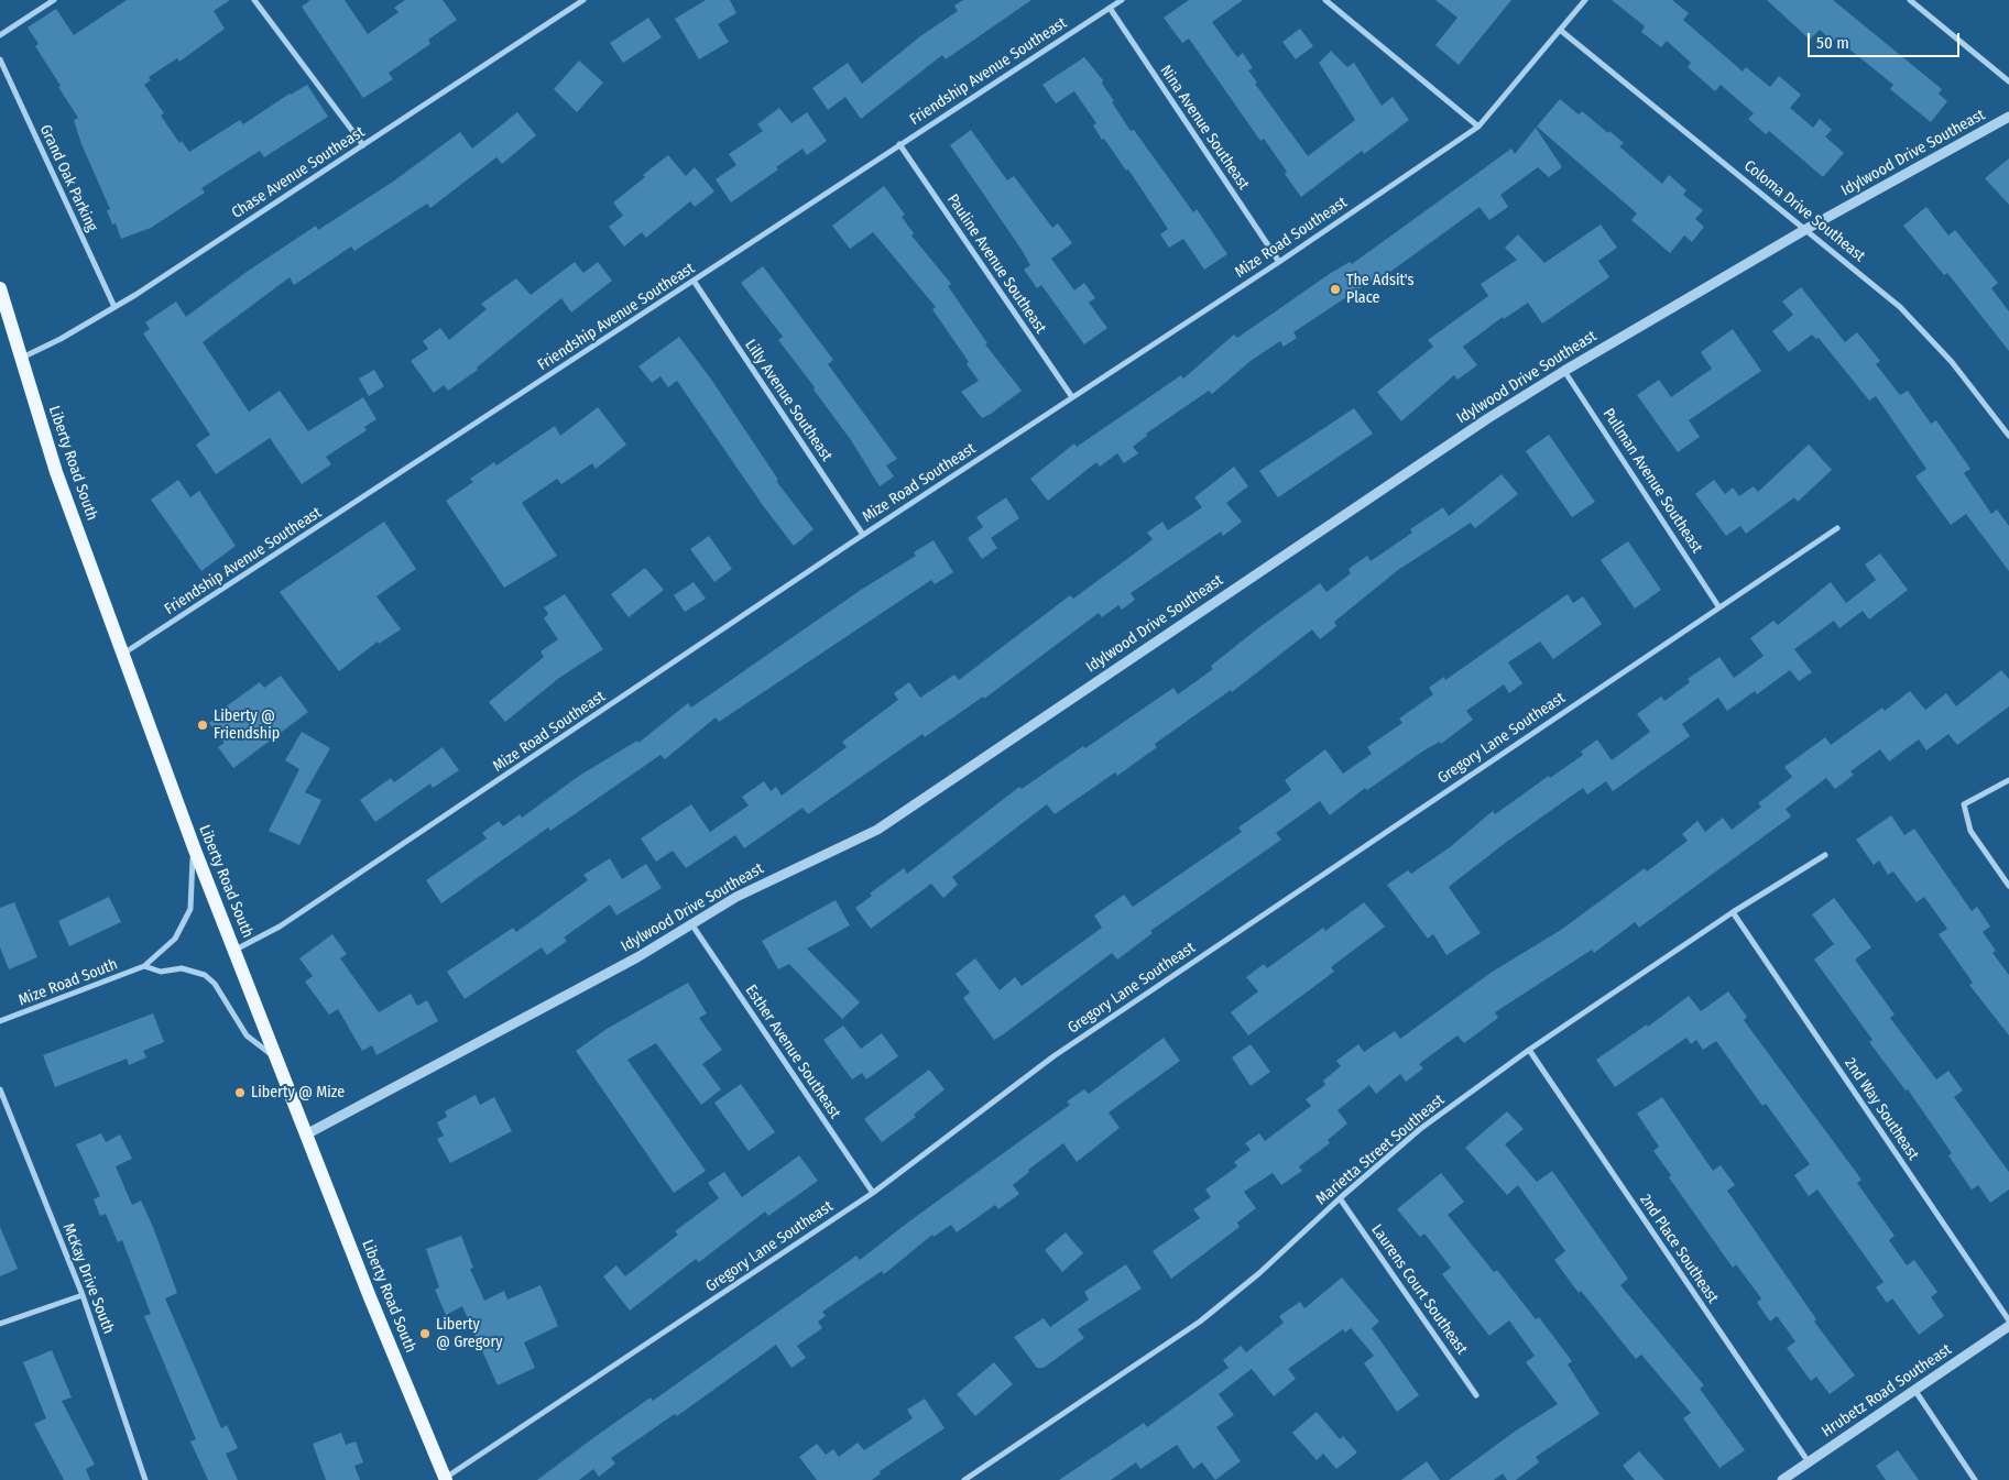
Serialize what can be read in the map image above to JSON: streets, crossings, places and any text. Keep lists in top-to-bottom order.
{
  "streets": {
    "main road": ["Liberty Road South"],
    "street": [
      "Friendship Avenue Southeast",
      "Nina Avenue Southeast",
      "Idylwood Drive Southeast",
      "Chase Avenue Southeast",
      "Grand Oak Parking",
      "Coloma Drive Southeast",
      "Mize Road Southeast",
      "Pauline Avenue Southeast",
      "Lilly Avenue Southeast",
      "Pullman Avenue Southeast",
      "Gregory Lane Southeast",
      "Mize Road South",
      "Esther Avenue Southeast",
      "2nd Way Southeast",
      "Marietta Street Southeast",
      "2nd Place Southeast",
      "McKay Drive South",
      "Laurens Court Southeast",
      "Hrubetz Road Southeast"
    ]
  },
  "crossings": [
    ["Friendship Avenue Southeast", "Nina Avenue Southeast"],
    ["Friendship Avenue Southeast", "Pauline Avenue Southeast"],
    ["Friendship Avenue Southeast", "Lilly Avenue Southeast"],
    ["Friendship Avenue Southeast", "Liberty Road South"],
    ["Nina Avenue Southeast", "Mize Road Southeast"],
    ["Idylwood Drive Southeast", "Coloma Drive Southeast"],
    ["Idylwood Drive Southeast", "Liberty Road South"],
    ["Idylwood Drive Southeast", "Pullman Avenue Southeast"],
    ["Idylwood Drive Southeast", "Esther Avenue Southeast"],
    ["Chase Avenue Southeast", "Grand Oak Parking"],
    ["Chase Avenue Southeast", "Liberty Road South"],
    ["Coloma Drive Southeast", "Mize Road Southeast"],
    ["Mize Road Southeast", "Pauline Avenue Southeast"],
    ["Mize Road Southeast", "Lilly Avenue Southeast"],
    ["Mize Road Southeast", "Liberty Road South"],
    ["Liberty Road South", "Gregory Lane Southeast"],
    ["Liberty Road South", "Mize Road South"],
    ["Pullman Avenue Southeast", "Gregory Lane Southeast"],
    ["Gregory Lane Southeast", "Esther Avenue Southeast"],
    ["2nd Way Southeast", "Marietta Street Southeast"],
    ["Marietta Street Southeast", "2nd Place Southeast"],
    ["Marietta Street Southeast", "Laurens Court Southeast"],
    ["2nd Place Southeast", "Hrubetz Road Southeast"]
  ],
  "places": [
    "The Adsit's Place",
    "Liberty @ Friendship",
    "Liberty @ Mize",
    "Liberty @ Gregory"
  ],
  "scale_bar": "50 m"
}
